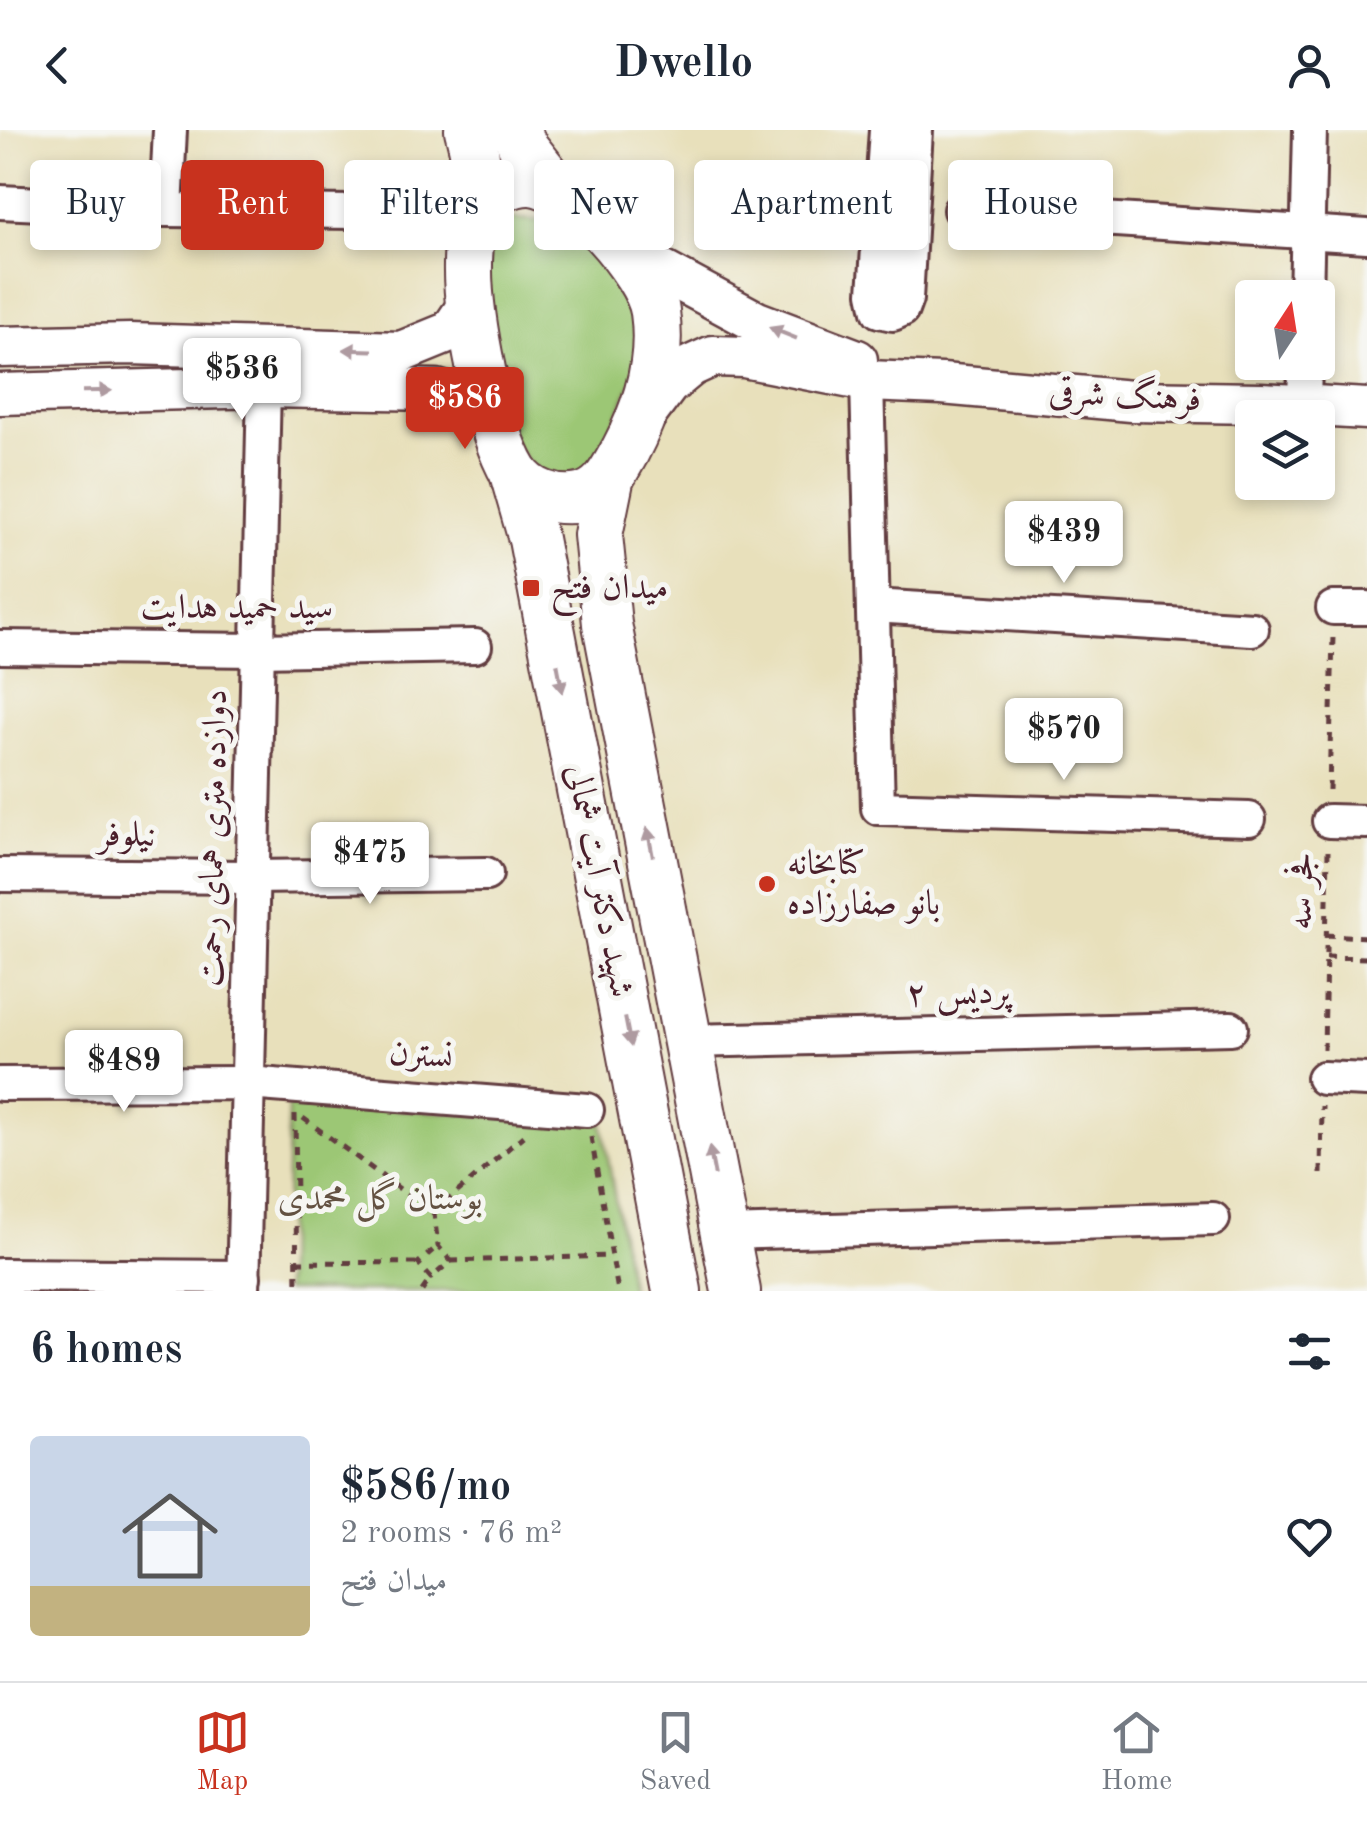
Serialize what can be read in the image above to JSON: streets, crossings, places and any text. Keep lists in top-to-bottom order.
{
  "streets": {
    "main road": ["شهید دکتر آیت شمالی"],
    "street": [
      "فرهنگ شرقی",
      "سید حمید هدایت",
      "نیلوفر",
      "دوازده متری همای رحمت",
      "پردیس ۲",
      "نسترن"
    ],
    "path": ["فجر سه"]
  },
  "crossings": [
    ["سید حمید هدایت", "دوازده متری همای رحمت"],
    ["نیلوفر", "دوازده متری همای رحمت"],
    ["دوازده متری همای رحمت", "نسترن"],
    ["شهید دکتر آیت شمالی", "پردیس ۲"]
  ],
  "parks": ["بوستان گل محمدی"],
  "places": {
    "transit": ["میدان فتح"],
    "other": ["کتابخانه بانو صفارزاده"]
  },
  "north": "top",
  "page": {
    "header": "Dwello",
    "chip": [
      "Buy",
      "Rent",
      "Filters",
      "New",
      "Apartment",
      "House"
    ],
    "price": [
      "$536",
      "$586",
      "$439",
      "$570",
      "$475",
      "$489"
    ],
    "heading": "6 homes",
    "list": [
      {
        "name": "$586/mo",
        "note": "2 rooms · 76 m² · میدان فتح"
      }
    ],
    "tabs": ["Map", "Saved", "Home"]
  }
}
